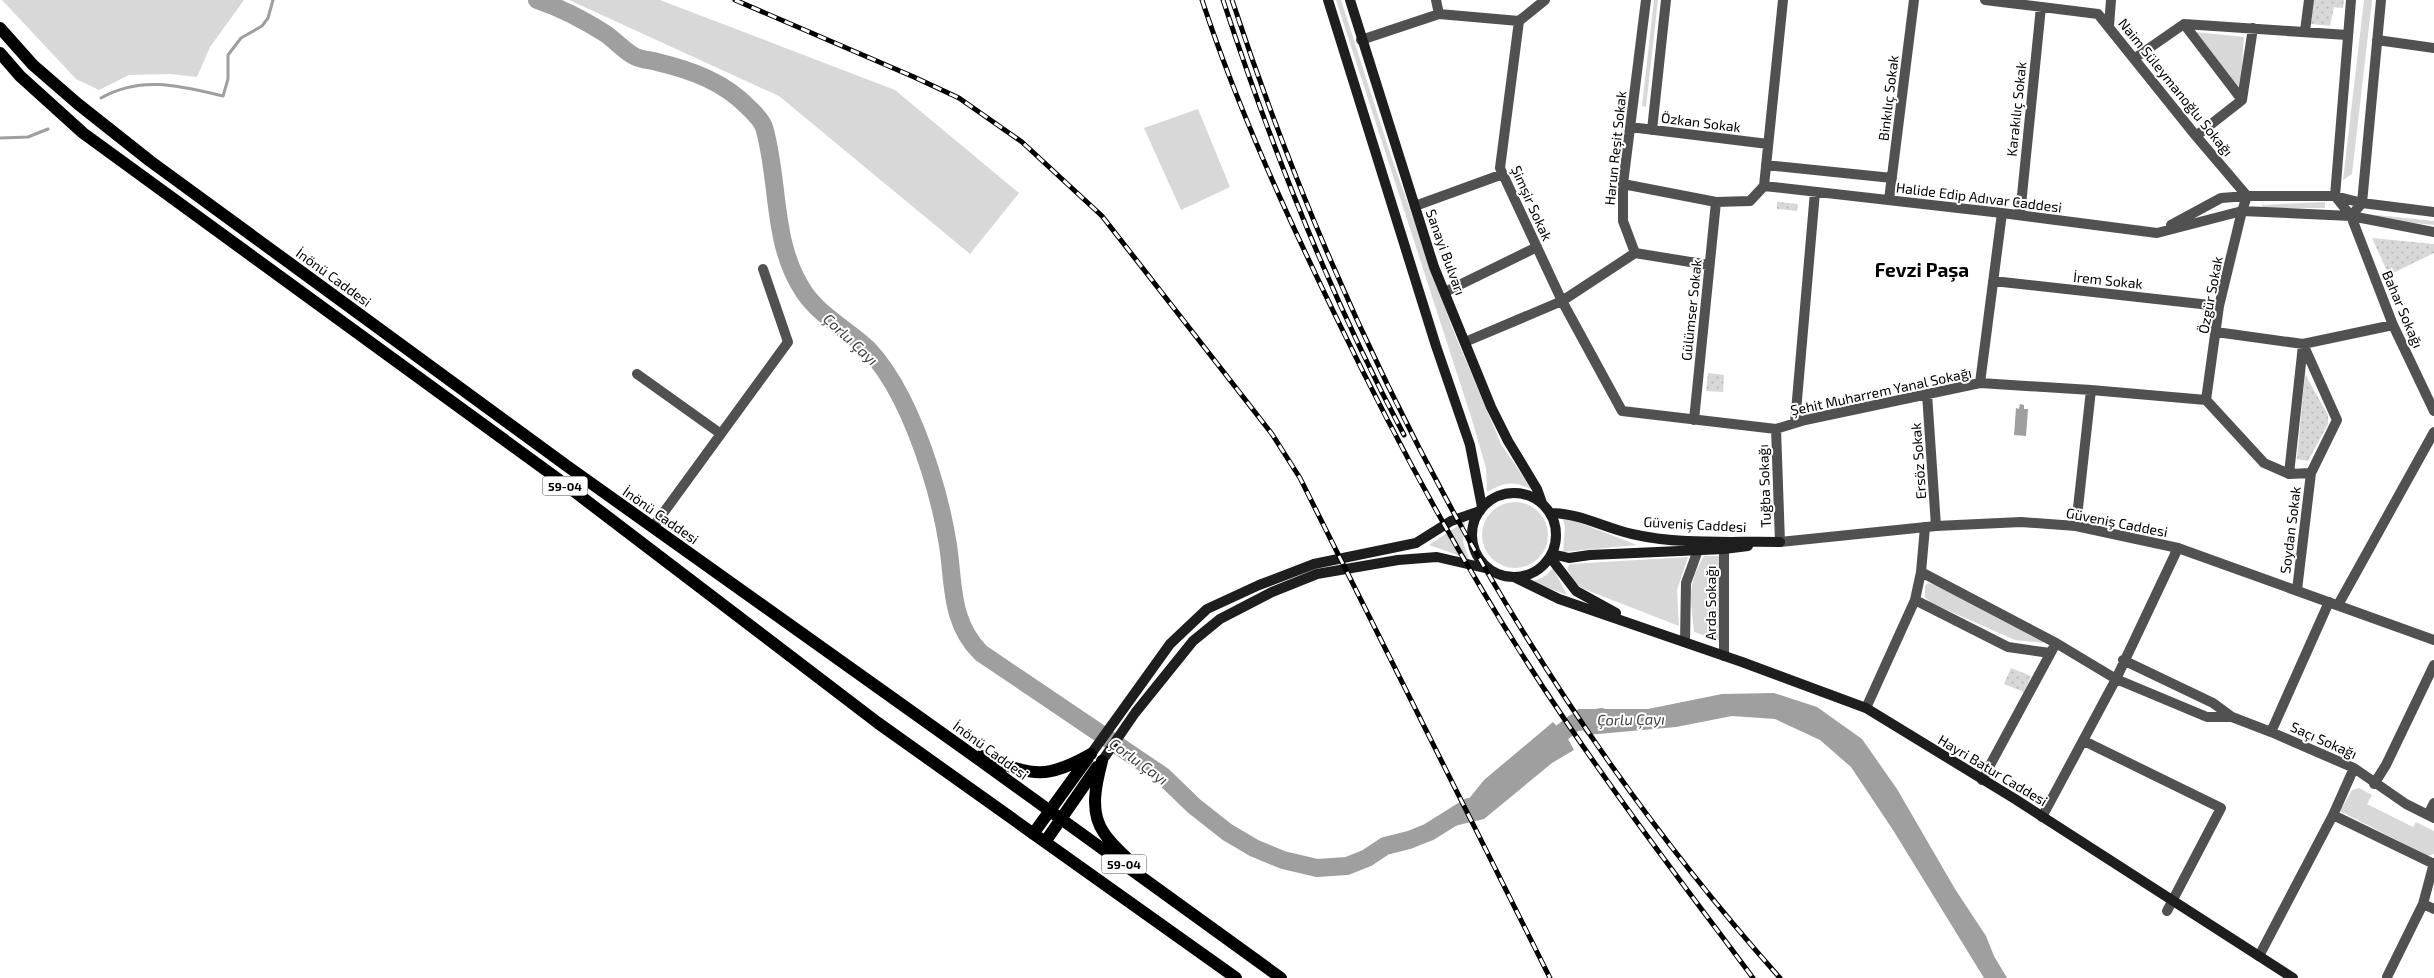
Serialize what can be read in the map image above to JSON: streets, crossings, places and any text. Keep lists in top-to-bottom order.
{
  "streets": {
    "main road": [
      "Sanayi Bulvarı",
      "İnönü Caddesi",
      "59-04",
      "Güveniş Caddesi",
      "Hayri Batur Caddesi"
    ],
    "street": [
      "Naim Süleymanoğlu Sokağı",
      "Binkılıç Sokak",
      "Karakılıç Sokak",
      "Özkan Sokak",
      "Harun Reşit Sokak",
      "Halide Edip Adıvar Caddesi",
      "Şimşir Sokak",
      "İrem Sokak",
      "Özgür Sokak",
      "Bahar Sokağı",
      "Gülümser Sokak",
      "Şehit Muharrem Yanal Sokağı",
      "Ersöz Sokak",
      "Tuğba Sokağı",
      "Soydan Sokak",
      "Arda Sokağı",
      "Saçı Sokağı"
    ]
  },
  "crossings": [
    ["Naim Süleymanoğlu Sokağı", "Karakılıç Sokak"],
    ["Naim Süleymanoğlu Sokağı", "Özgür Sokak"],
    ["Binkılıç Sokak", "Halide Edip Adıvar Caddesi"],
    ["Karakılıç Sokak", "Halide Edip Adıvar Caddesi"],
    ["Özkan Sokak", "Harun Reşit Sokak"],
    ["Halide Edip Adıvar Caddesi", "Özgür Sokak"],
    ["Halide Edip Adıvar Caddesi", "Bahar Sokağı"],
    ["Şimşir Sokak", "Şehit Muharrem Yanal Sokağı"],
    ["Sanayi Bulvarı", "Güveniş Caddesi"],
    ["Sanayi Bulvarı", "Hayri Batur Caddesi"],
    ["İrem Sokak", "Özgür Sokak"],
    ["Özgür Sokak", "Şehit Muharrem Yanal Sokağı"],
    ["Gülümser Sokak", "Şehit Muharrem Yanal Sokağı"],
    ["Şehit Muharrem Yanal Sokağı", "Ersöz Sokak"],
    ["Şehit Muharrem Yanal Sokağı", "Tuğba Sokağı"],
    ["Ersöz Sokak", "Güveniş Caddesi"],
    ["Tuğba Sokağı", "Güveniş Caddesi"],
    ["Güveniş Caddesi", "Soydan Sokak"],
    ["Güveniş Caddesi", "Arda Sokağı"],
    ["Güveniş Caddesi", "Saçı Sokağı"],
    ["Güveniş Caddesi", "Hayri Batur Caddesi"],
    ["Arda Sokağı", "Hayri Batur Caddesi"]
  ],
  "districts": ["Fevzi Paşa"],
  "water": ["Çorlu Çayı"]
}
